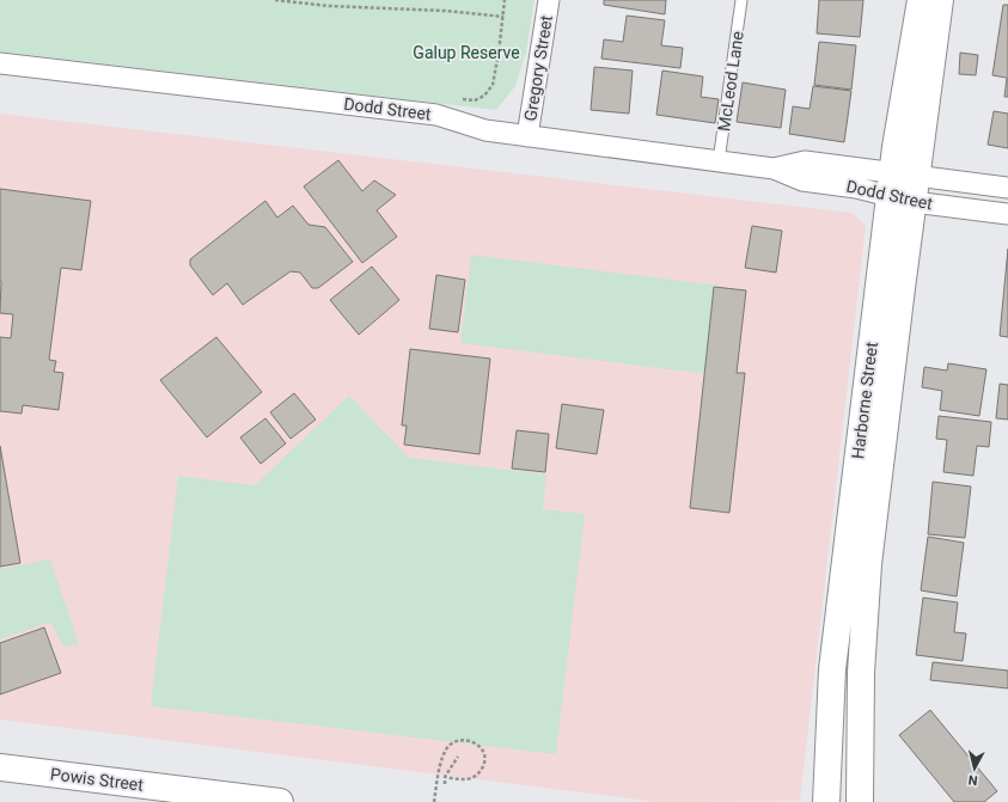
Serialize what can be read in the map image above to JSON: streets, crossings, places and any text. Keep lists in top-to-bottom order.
{
  "streets": {
    "main road": ["Harborne Street", "Powis Street"],
    "street": ["Gregory Street", "Dodd Street"],
    "lane": ["McLeod Lane"]
  },
  "crossings": [
    ["Gregory Street", "Dodd Street"],
    ["McLeod Lane", "Dodd Street"],
    ["Dodd Street", "Harborne Street"]
  ],
  "parks": ["Galup Reserve"],
  "north": "bottom"
}
